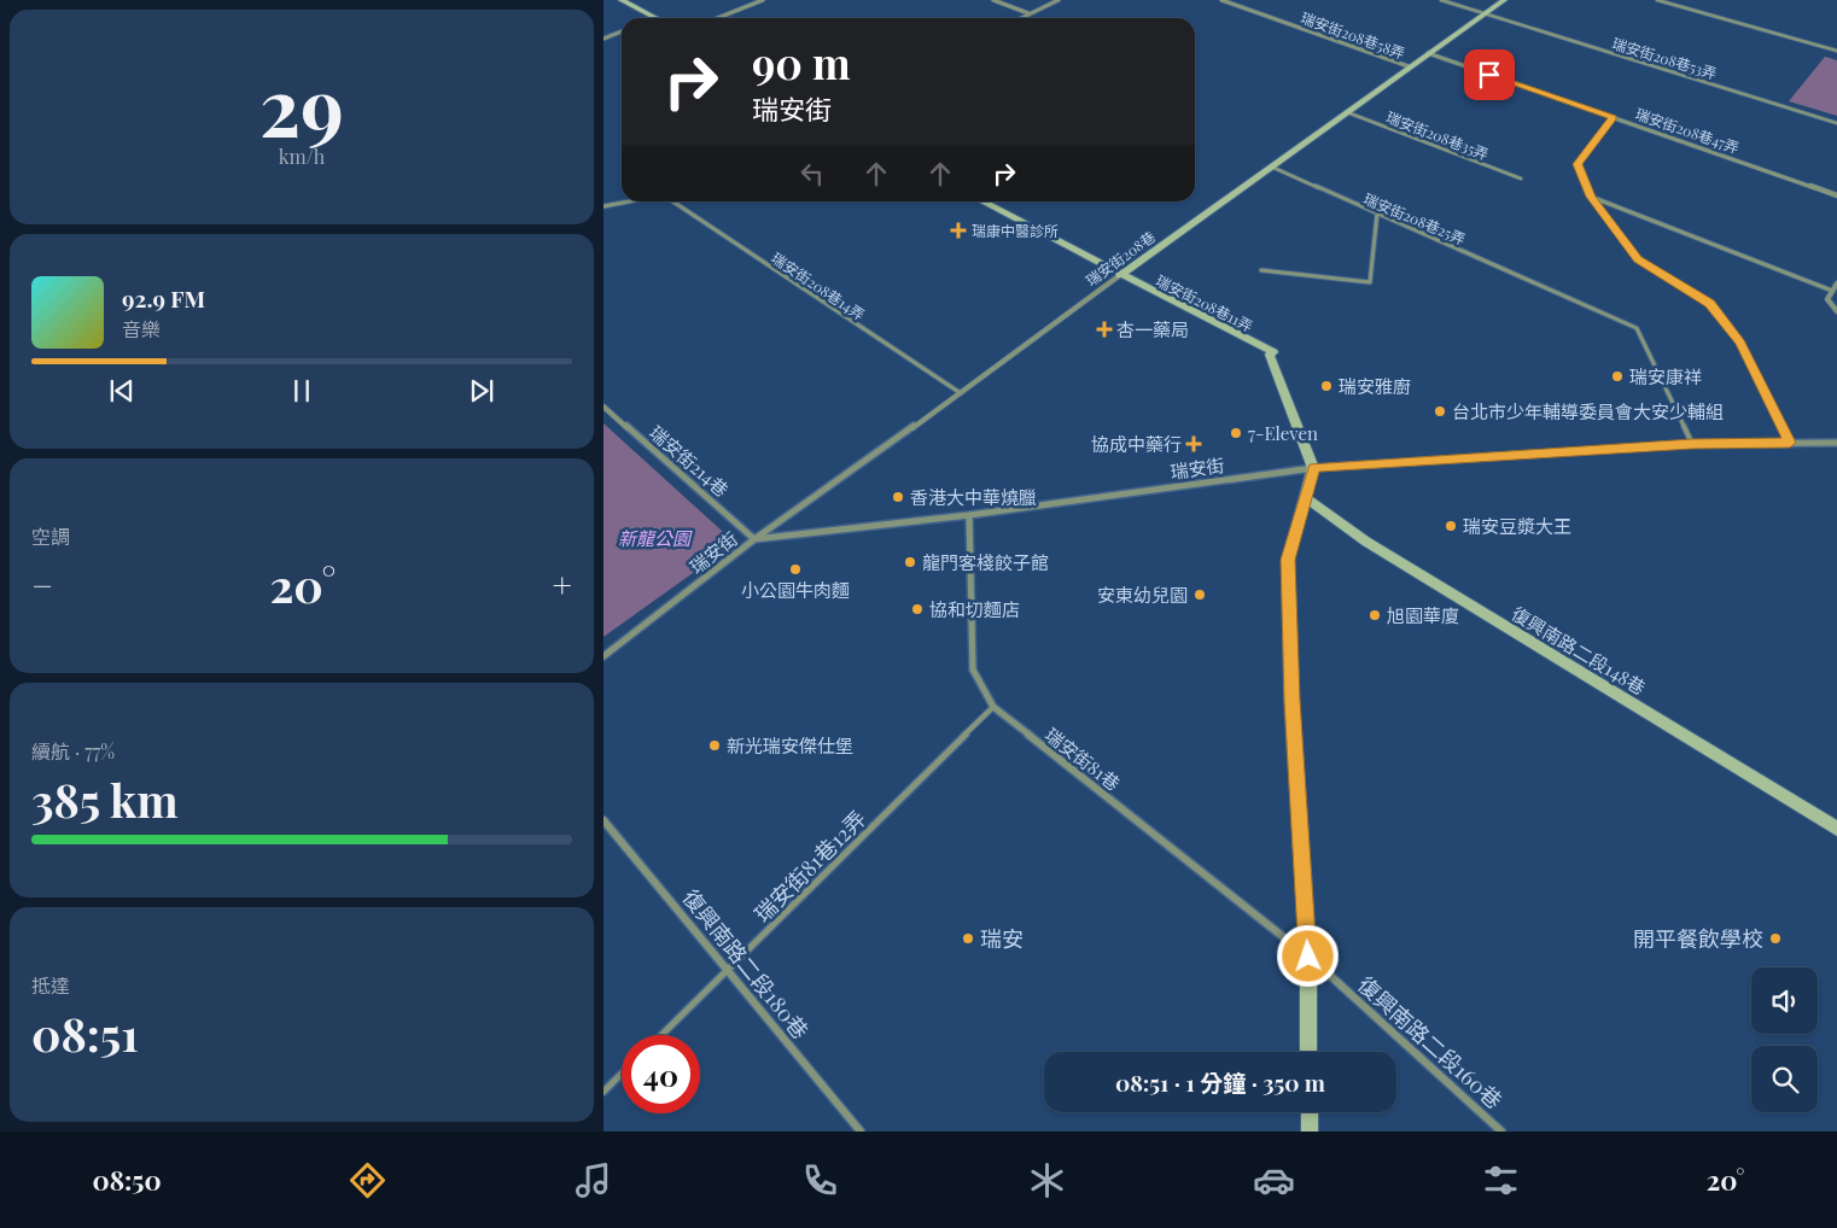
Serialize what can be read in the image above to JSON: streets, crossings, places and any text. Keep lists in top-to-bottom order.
{
  "streets": {
    "street": [
      "瑞安街208巷58弄",
      "瑞安街208巷47弄",
      "瑞安街208巷",
      "瑞安街208巷11弄",
      "瑞安街214巷",
      "瑞安街",
      "復興南路二段148巷",
      "瑞安街81巷",
      "復興南路二段180巷",
      "復興南路二段160巷"
    ],
    "lane": [
      "瑞安街208巷53弄",
      "瑞安街208巷35弄",
      "瑞安街208巷25弄",
      "瑞安街208巷14弄",
      "瑞安街81巷12弄"
    ]
  },
  "crossings": [
    ["瑞安街208巷58弄", "瑞安街208巷"],
    ["瑞安街208巷53弄", "瑞安街208巷"],
    ["瑞安街208巷47弄", "瑞安街208巷"],
    ["瑞安街208巷35弄", "瑞安街208巷"],
    ["瑞安街208巷25弄", "瑞安街208巷"],
    ["瑞安街208巷25弄", "瑞安街"],
    ["瑞安街208巷", "瑞安街208巷14弄"],
    ["瑞安街208巷", "瑞安街208巷11弄"],
    ["瑞安街208巷", "瑞安街214巷"],
    ["瑞安街208巷", "瑞安街"],
    ["瑞安街208巷11弄", "瑞安街"],
    ["瑞安街214巷", "瑞安街"],
    ["瑞安街", "瑞安街81巷"],
    ["瑞安街81巷", "瑞安街81巷12弄"],
    ["瑞安街81巷", "復興南路二段160巷"],
    ["瑞安街81巷12弄", "復興南路二段180巷"]
  ],
  "parks": ["新龍公園"],
  "places": {
    "health": ["瑞康中醫診所", "杏一藥局", "協成中藥行"],
    "other": [
      "瑞安康祥",
      "瑞安雅廚",
      "台北市少年輔導委員會大安少輔組",
      "7-Eleven",
      "香港大中華燒臘",
      "瑞安豆漿大王",
      "龍門客棧餃子館",
      "小公園牛肉麵",
      "安東幼兒園",
      "協和切麵店",
      "旭園華廈",
      "新光瑞安傑仕堡",
      "瑞安",
      "開平餐飲學校"
    ]
  },
  "page": {
    "tile": [
      ["29", "km/h"],
      "空調",
      ["續航 · 77%", "385 km"],
      ["抵達", "08:51"]
    ],
    "turn": ["90 m", "瑞安街"],
    "song": ["92.9 FM", "音樂"],
    "heat": ["−", "20°", "+"],
    "limit": "40",
    "trip": "08:51 · 1 分鐘 · 350 m",
    "tabs": ["08:50", "20°"]
  }
}
